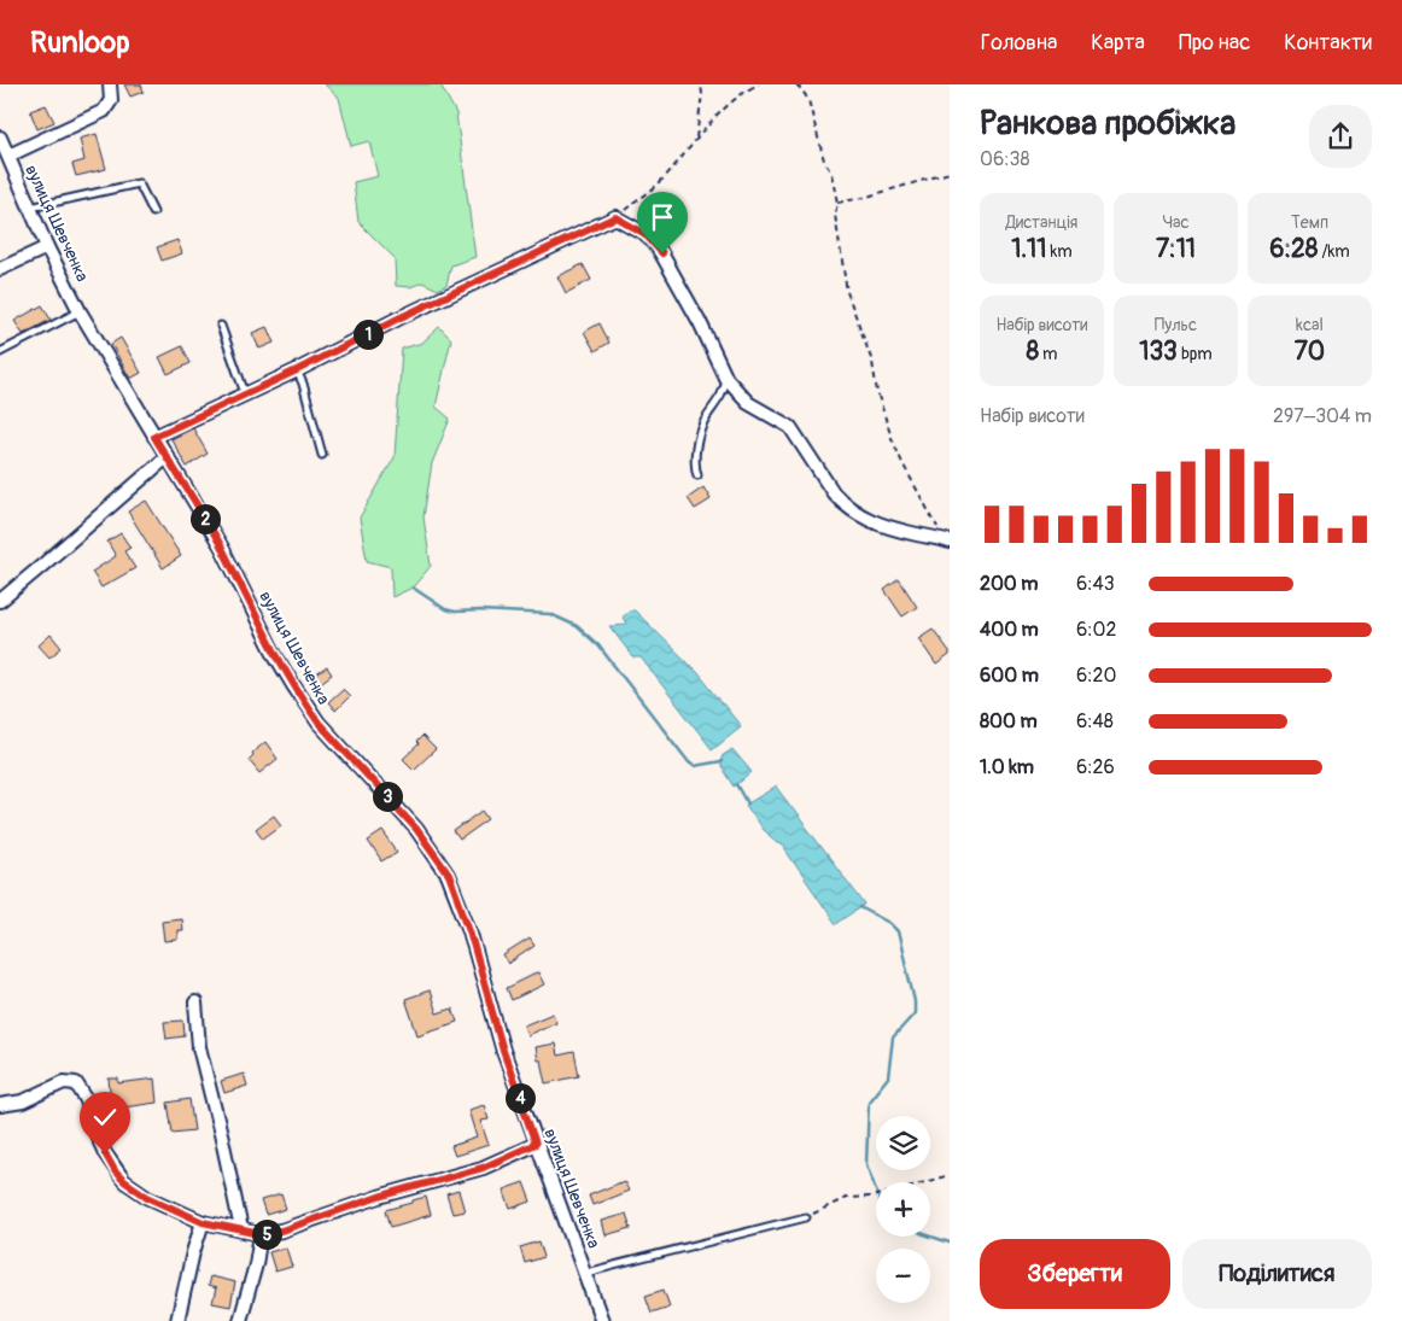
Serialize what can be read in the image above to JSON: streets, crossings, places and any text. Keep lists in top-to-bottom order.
{
  "streets": {
    "street": ["вулиця Шевченка"]
  },
  "page": {
    "header": "Runloop",
    "nav": [
      "Головна",
      "Карта",
      "Про нас",
      "Контакти"
    ],
    "heading": ["Ранкова пробіжка", "06:38"],
    "stats": [
      ["Дистанція", "1.11 km"],
      ["Час", "7:11"],
      ["Темп", "6:28 /km"],
      ["Набір висоти", "8 m"],
      ["Пульс", "133 bpm"],
      ["kcal", "70"]
    ],
    "pins": [
      "1",
      "2",
      "3",
      "4",
      "5"
    ],
    "chart": ["Набір висоти", "297–304 m"],
    "list": [
      {
        "name": "200 m",
        "note": "6:43"
      },
      {
        "name": "400 m",
        "note": "6:02"
      },
      {
        "name": "600 m",
        "note": "6:20"
      },
      {
        "name": "800 m",
        "note": "6:48"
      },
      {
        "name": "1.0 km",
        "note": "6:26"
      }
    ],
    "map_buttons": ["+", "−"],
    "buttons": ["Зберегти", "Поділитися"]
  }
}
